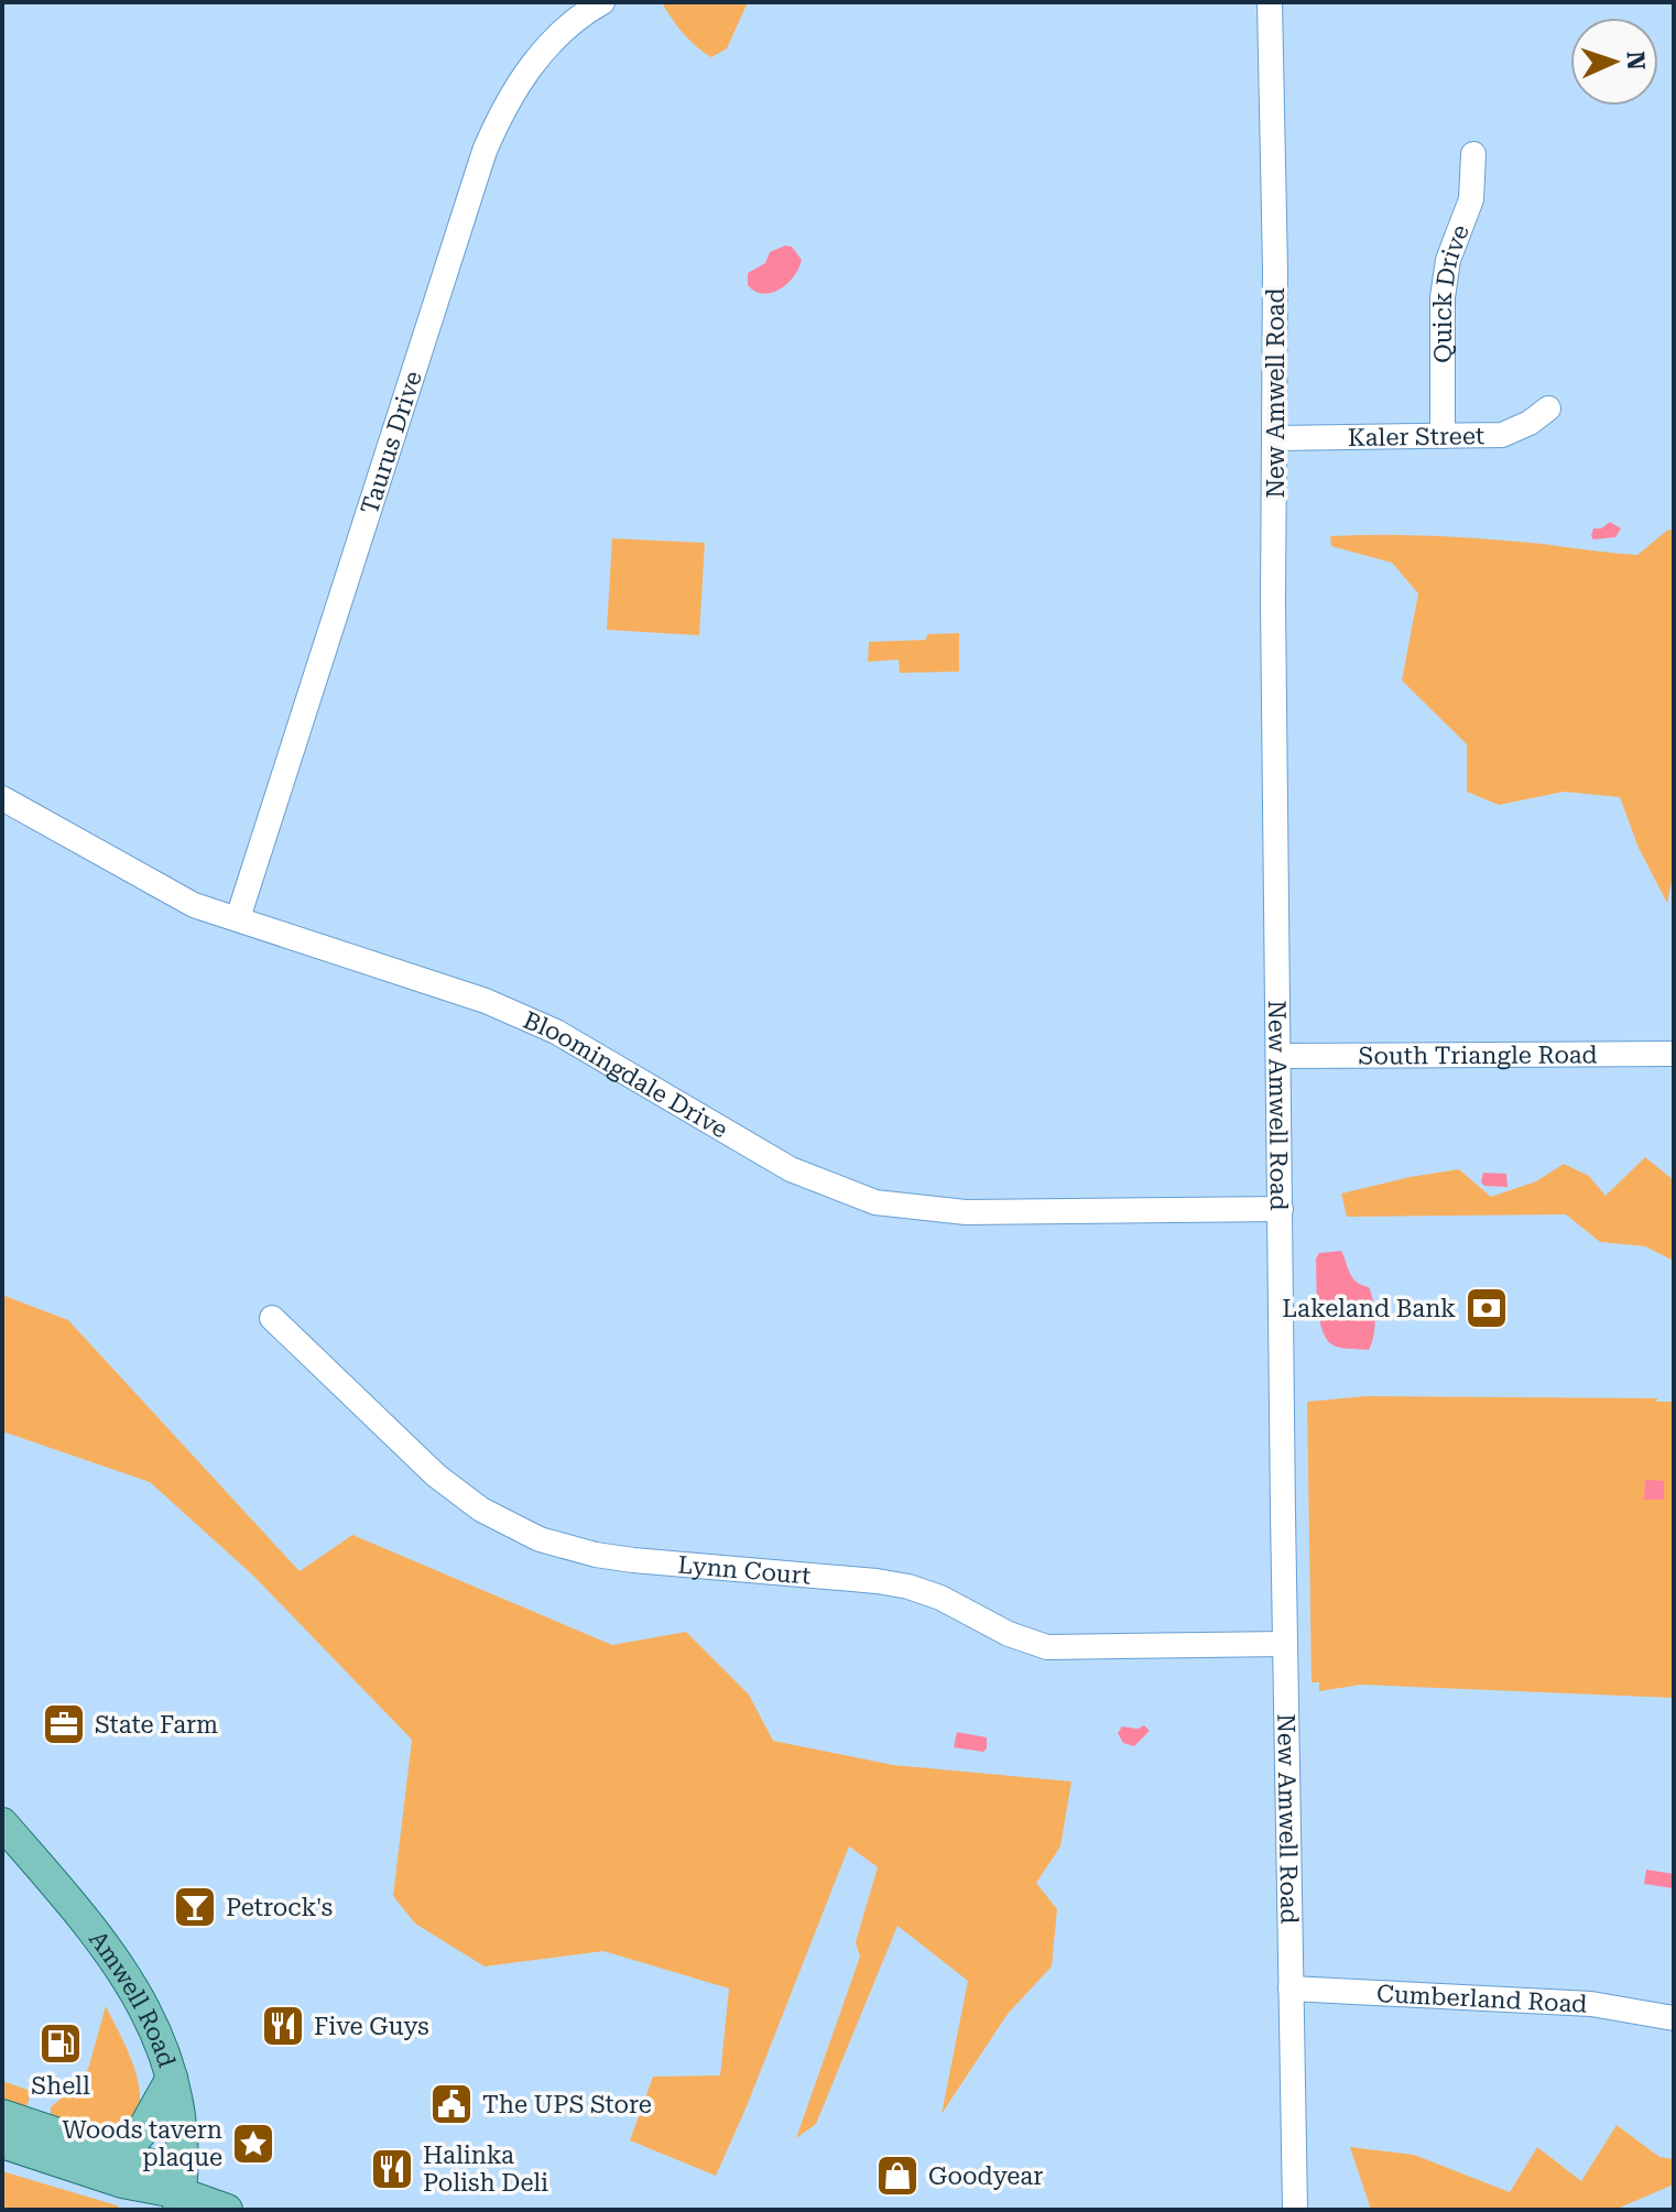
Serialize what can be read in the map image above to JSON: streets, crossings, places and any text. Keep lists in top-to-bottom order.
{
  "streets": {
    "main road": ["Amwell Road"],
    "street": [
      "Quick Drive",
      "New Amwell Road",
      "Kaler Street",
      "Taurus Drive",
      "South Triangle Road",
      "Bloomingdale Drive",
      "Lynn Court",
      "Cumberland Road"
    ]
  },
  "crossings": [
    ["Quick Drive", "Kaler Street"],
    ["New Amwell Road", "Kaler Street"],
    ["New Amwell Road", "South Triangle Road"],
    ["New Amwell Road", "Bloomingdale Drive"],
    ["New Amwell Road", "Lynn Court"],
    ["New Amwell Road", "Cumberland Road"],
    ["Taurus Drive", "Bloomingdale Drive"]
  ],
  "places": {
    "bank": ["Lakeland Bank"],
    "office": ["State Farm"],
    "bar": ["Petrock's"],
    "restaurant": ["Five Guys", "Halinka Polish Deli"],
    "fuel station": ["Shell"],
    "public building": ["The UPS Store"],
    "place": ["Woods tavern plaque"],
    "shop": ["Goodyear"]
  },
  "north": "right"
}
